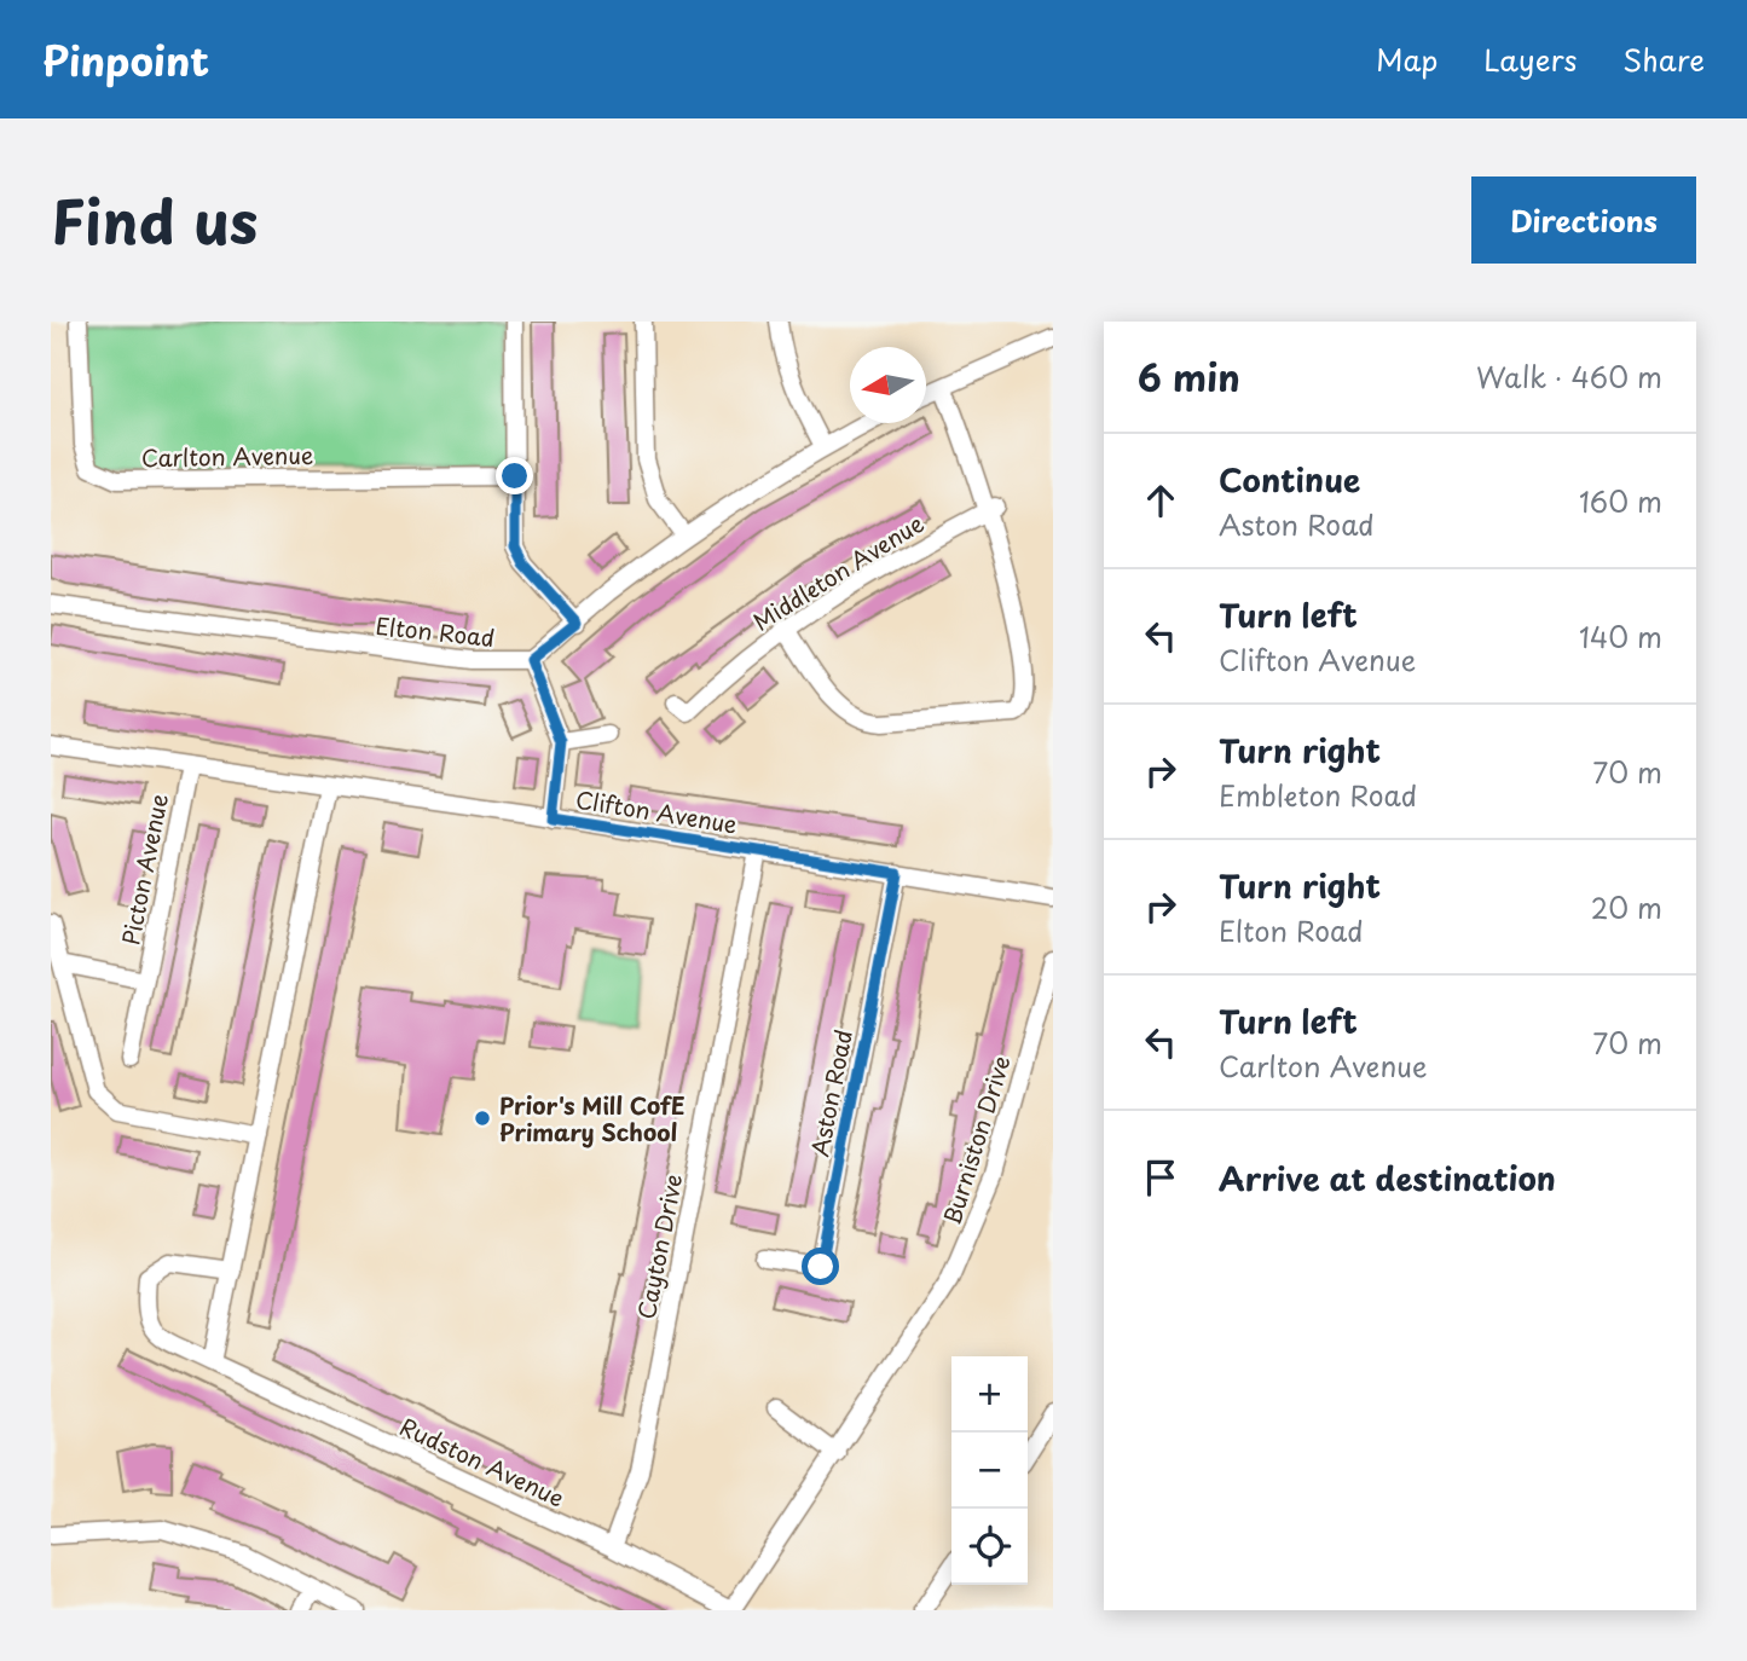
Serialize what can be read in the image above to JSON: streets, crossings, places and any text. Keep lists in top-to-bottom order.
{
  "streets": {
    "street": [
      "Carlton Avenue",
      "Middleton Avenue",
      "Elton Road",
      "Clifton Avenue",
      "Picton Avenue",
      "Aston Road",
      "Burniston Drive",
      "Cayton Drive",
      "Rudston Avenue"
    ]
  },
  "crossings": [
    ["Clifton Avenue", "Picton Avenue"],
    ["Clifton Avenue", "Aston Road"],
    ["Clifton Avenue", "Cayton Drive"],
    ["Burniston Drive", "Rudston Avenue"],
    ["Cayton Drive", "Rudston Avenue"]
  ],
  "places": ["Prior's Mill CofE Primary School"],
  "north": "left",
  "page": {
    "header": "Pinpoint",
    "nav": ["Map", "Layers", "Share"],
    "title": "Find us",
    "buttons": "Directions",
    "heading": ["6 min", "Walk · 460 m"],
    "list": [
      ["Continue", "Aston Road", "160 m"],
      ["Turn left", "Clifton Avenue", "140 m"],
      ["Turn right", "Embleton Road", "70 m"],
      ["Turn right", "Elton Road", "20 m"],
      ["Turn left", "Carlton Avenue", "70 m"],
      "Arrive at destination"
    ],
    "map_buttons": ["+", "−"]
  }
}
